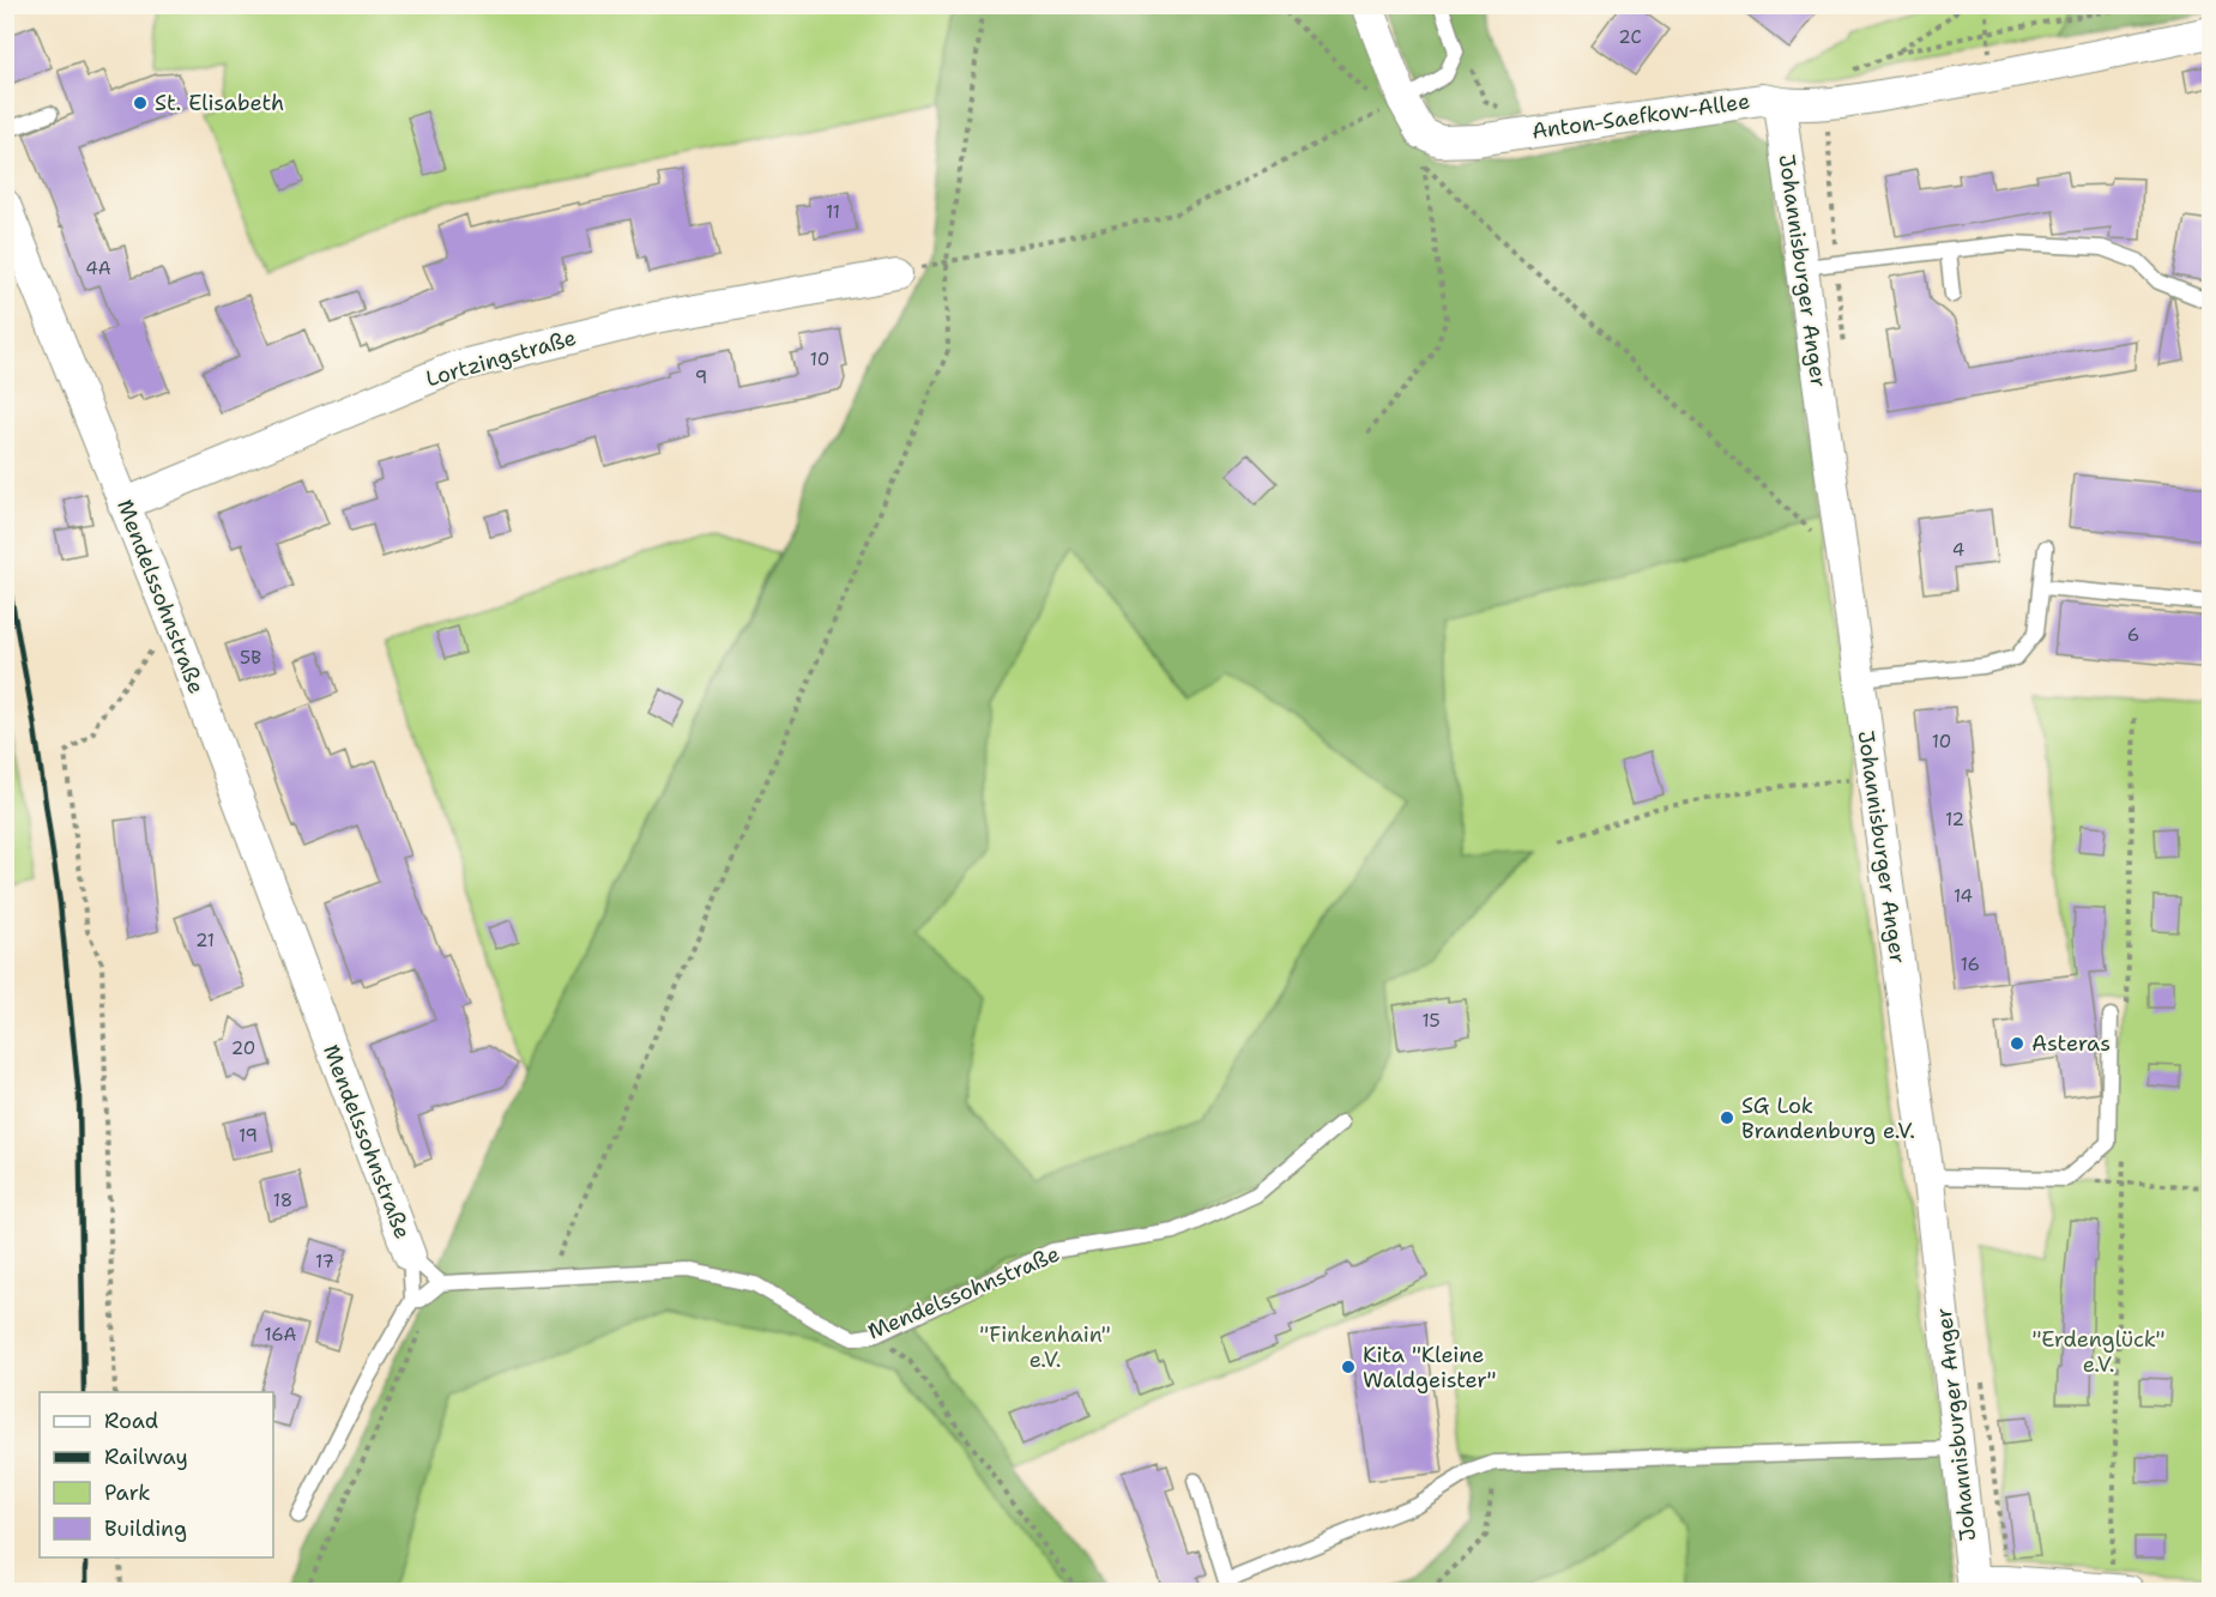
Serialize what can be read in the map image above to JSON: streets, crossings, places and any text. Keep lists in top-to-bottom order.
{
  "streets": {
    "street": [
      "Anton-Saefkow-Allee",
      "Johannisburger Anger",
      "Lortzingstraße",
      "Mendelssohnstraße"
    ]
  },
  "crossings": [
    ["Anton-Saefkow-Allee", "Johannisburger Anger"],
    ["Lortzingstraße", "Mendelssohnstraße"]
  ],
  "parks": ["\"Finkenhain\" e.V.", "\"Erdenglück\" e.V."],
  "places": [
    "St. Elisabeth",
    "Asteras",
    "SG Lok Brandenburg e.V.",
    "Kita \"Kleine Waldgeister\""
  ],
  "house_numbers": [
    "2C",
    "11",
    "4A",
    "10",
    "9",
    "4",
    "6",
    "5B",
    "10",
    "12",
    "14",
    "21",
    "16",
    "15",
    "20",
    "19",
    "18",
    "17",
    "16A"
  ],
  "legend": [
    "Road",
    "Railway",
    "Park",
    "Building"
  ]
}
